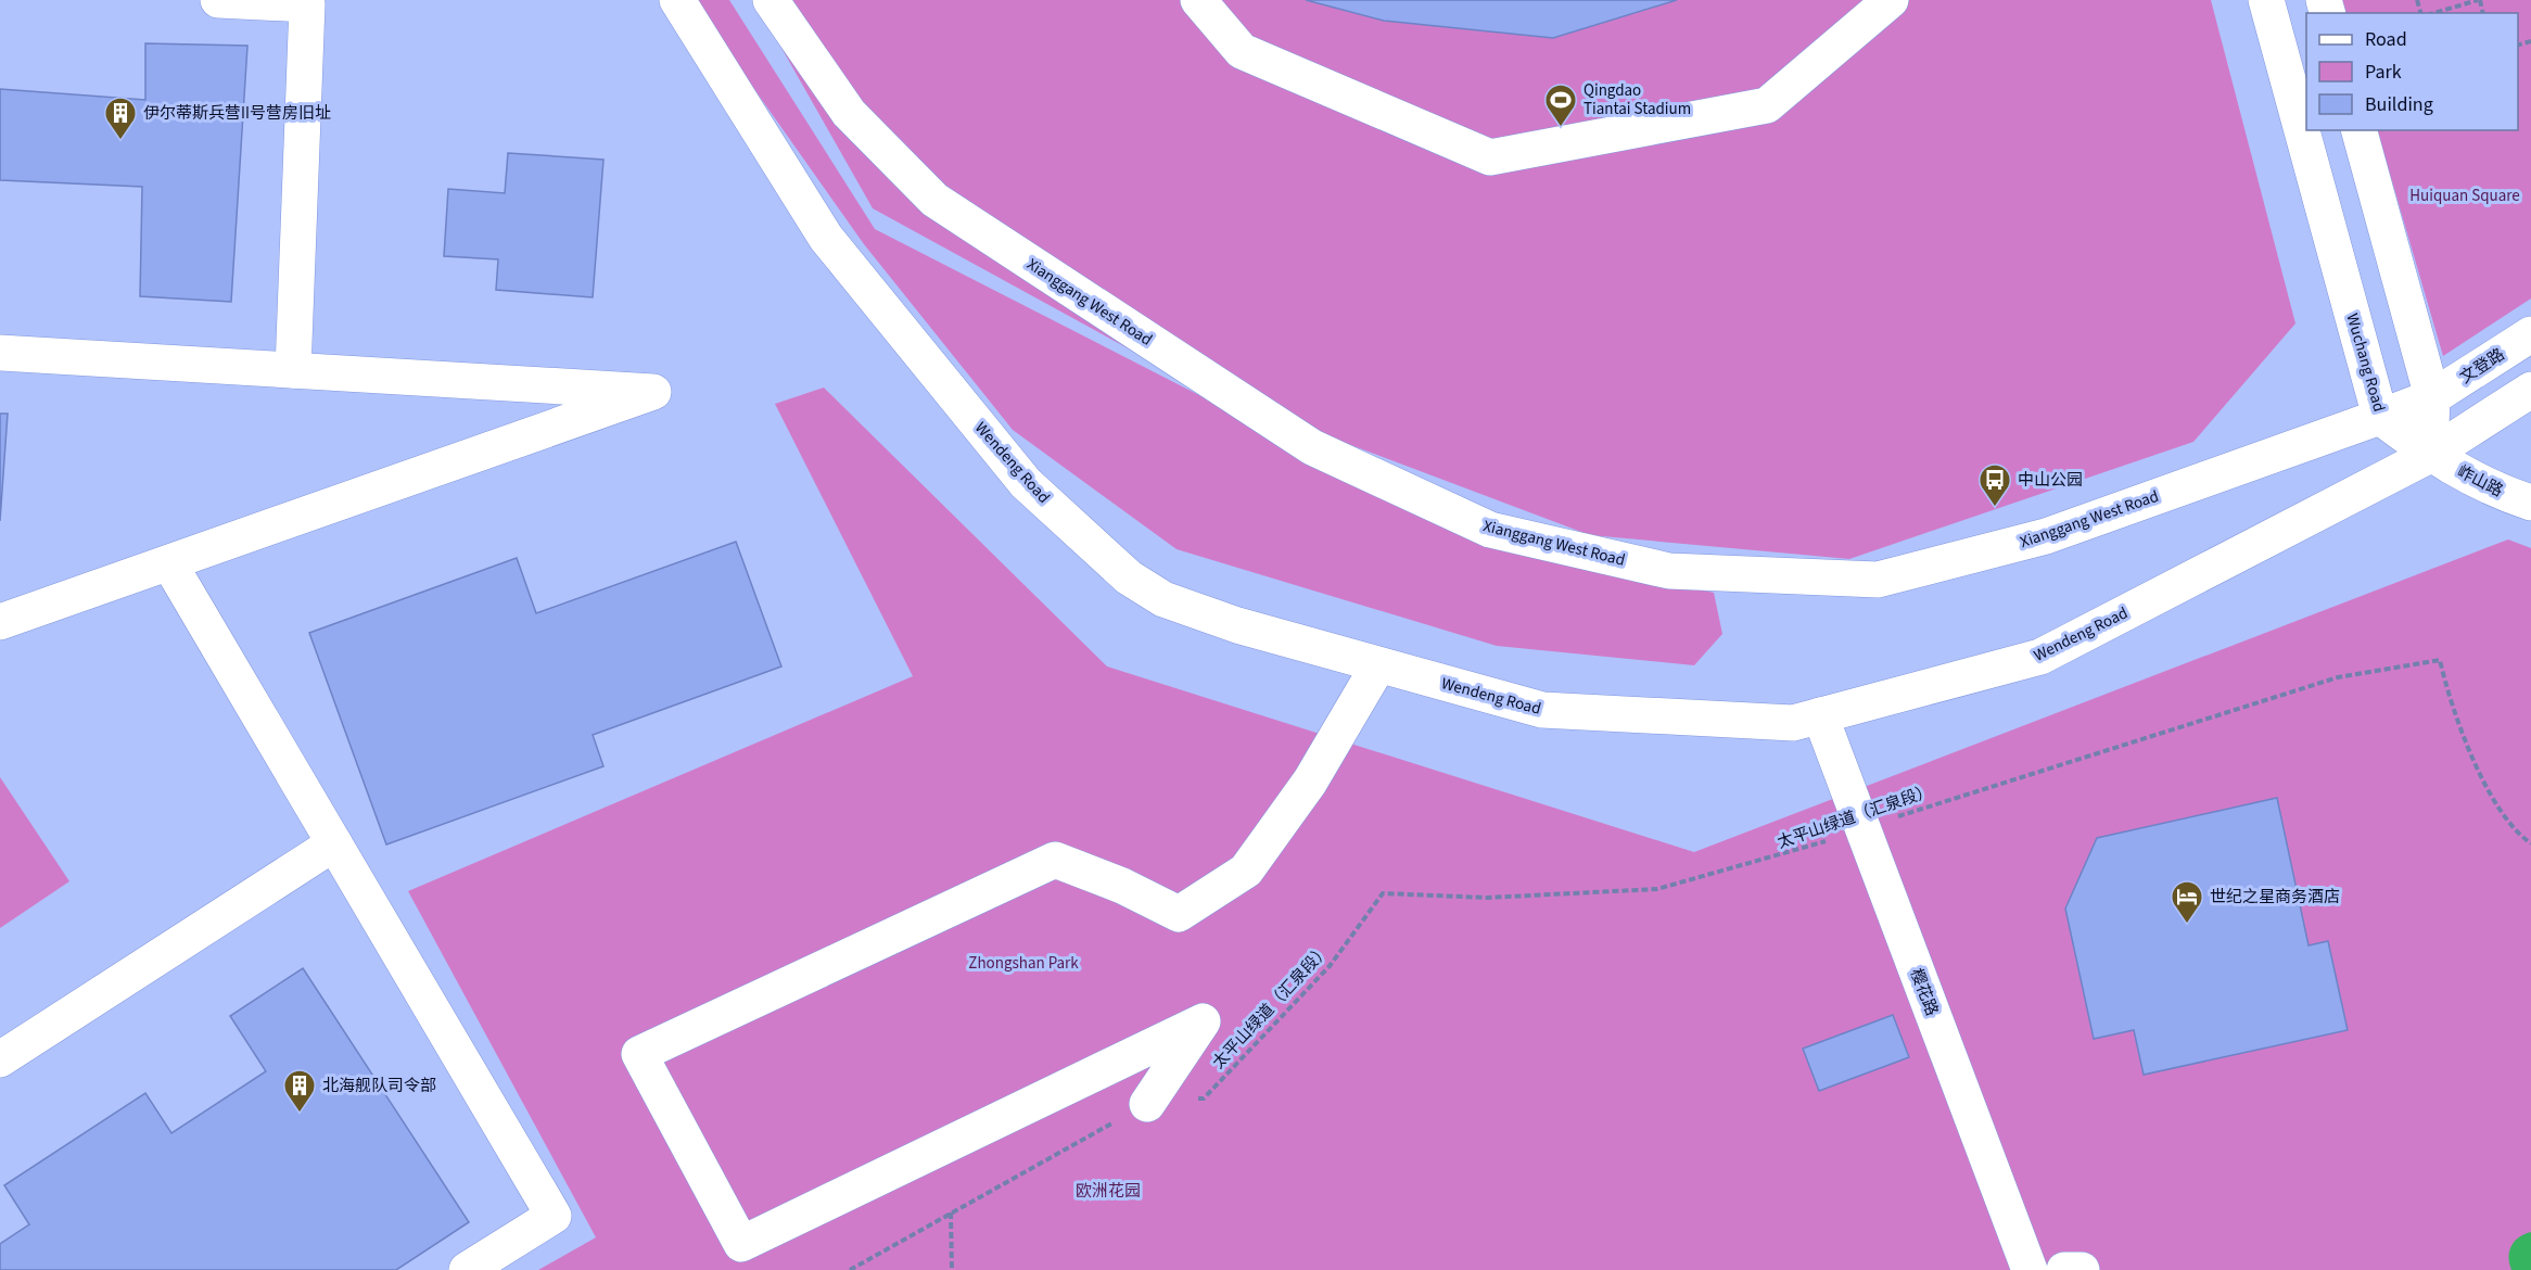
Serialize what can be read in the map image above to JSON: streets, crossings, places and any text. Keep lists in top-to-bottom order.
{
  "streets": {
    "main road": [
      "Xianggang West Road",
      "Wuchang Road",
      "文登路",
      "Wendeng Road",
      "岞山路",
      "樱花路"
    ],
    "path": ["太平山绿道（汇泉段）"]
  },
  "crossings": [
    ["Xianggang West Road", "Wuchang Road"],
    ["Xianggang West Road", "文登路"],
    ["Wuchang Road", "Wendeng Road"],
    ["Wuchang Road", "岞山路"],
    ["Wendeng Road", "岞山路"],
    ["Wendeng Road", "樱花路"],
    ["太平山绿道（汇泉段）", "樱花路"]
  ],
  "parks": ["Huiquan Square", "Zhongshan Park", "欧洲花园"],
  "places": {
    "sports": ["Qingdao Tiantai Stadium"],
    "building": ["伊尔蒂斯兵营II号营房旧址", "北海舰队司令部"],
    "bus stop": ["中山公园"],
    "hotel": ["世纪之星商务酒店"]
  },
  "legend": ["Road", "Park", "Building"]
}
